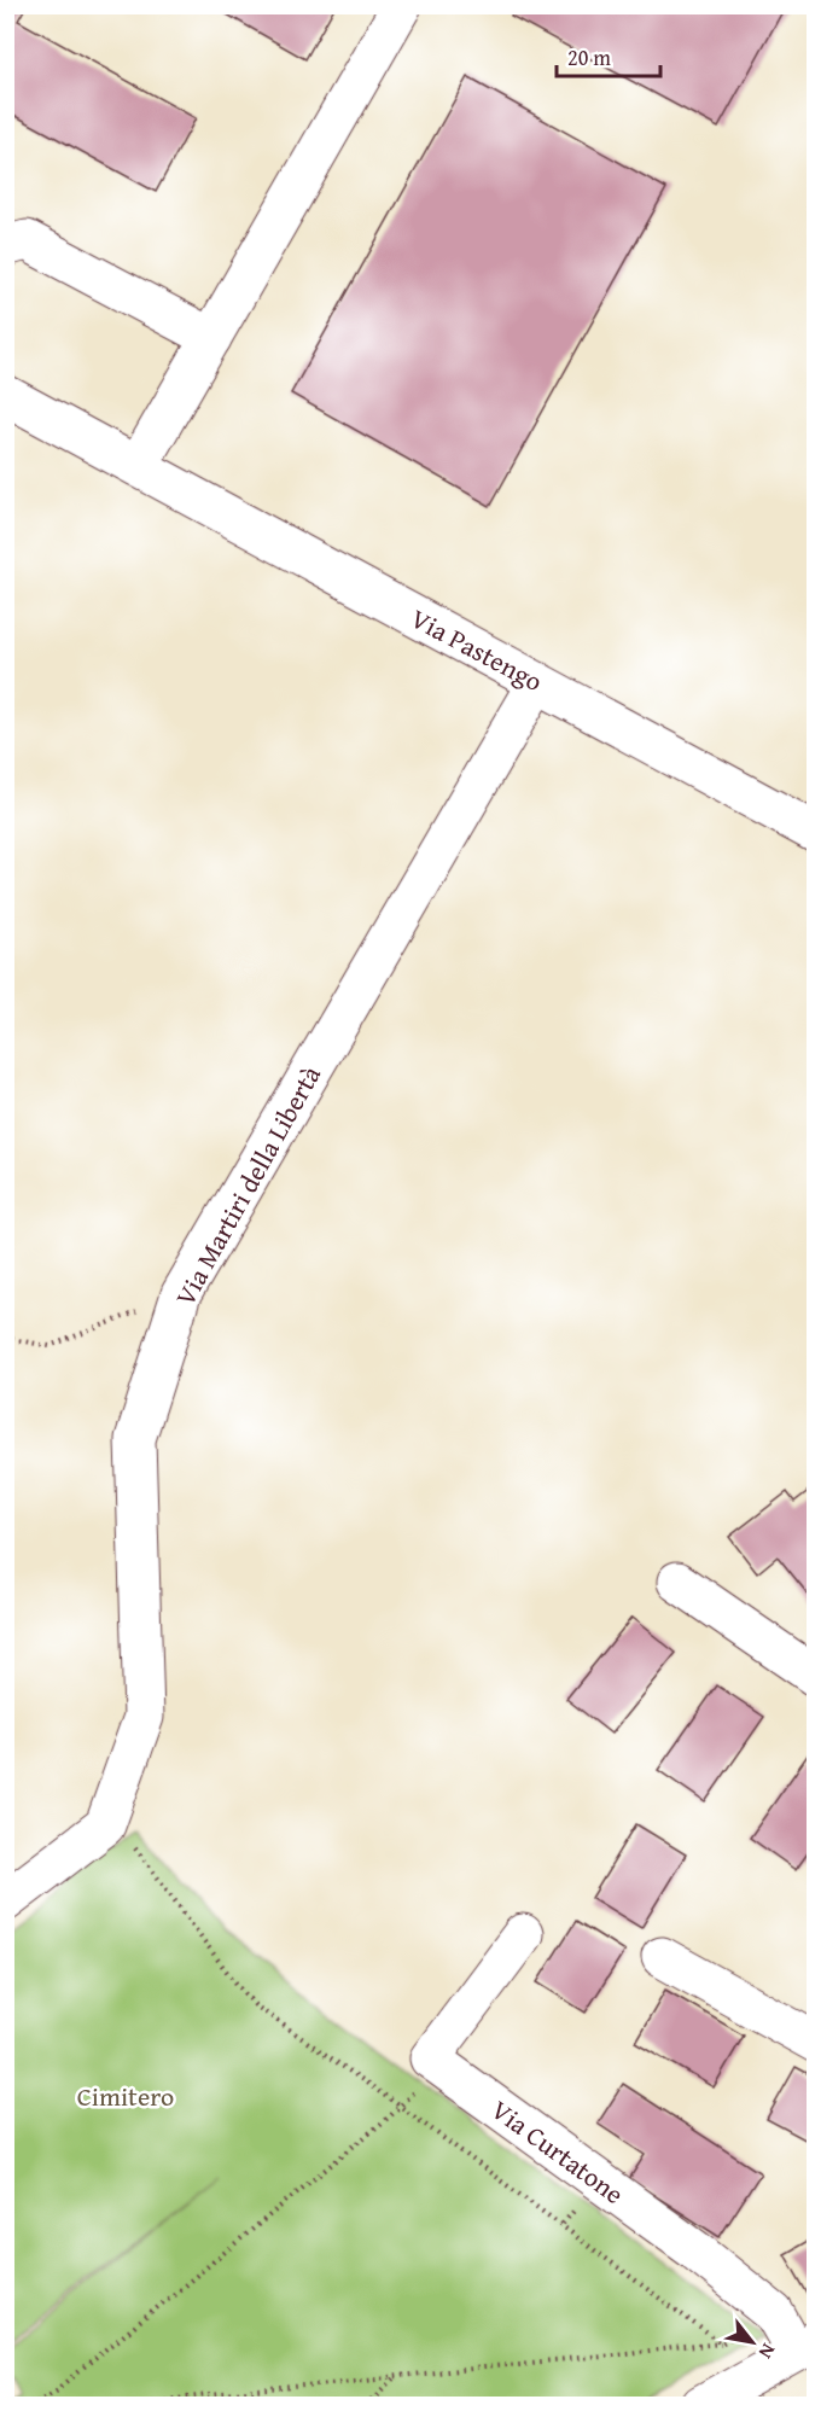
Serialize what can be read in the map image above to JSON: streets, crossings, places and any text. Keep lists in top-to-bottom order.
{
  "streets": {
    "street": ["Via Pastengo", "Via Martiri della Libertà", "Via Curtatone"]
  },
  "crossings": [
    ["Via Pastengo", "Via Martiri della Libertà"]
  ],
  "parks": ["Cimitero"],
  "scale_bar": "20 m",
  "north": "bottom right"
}
